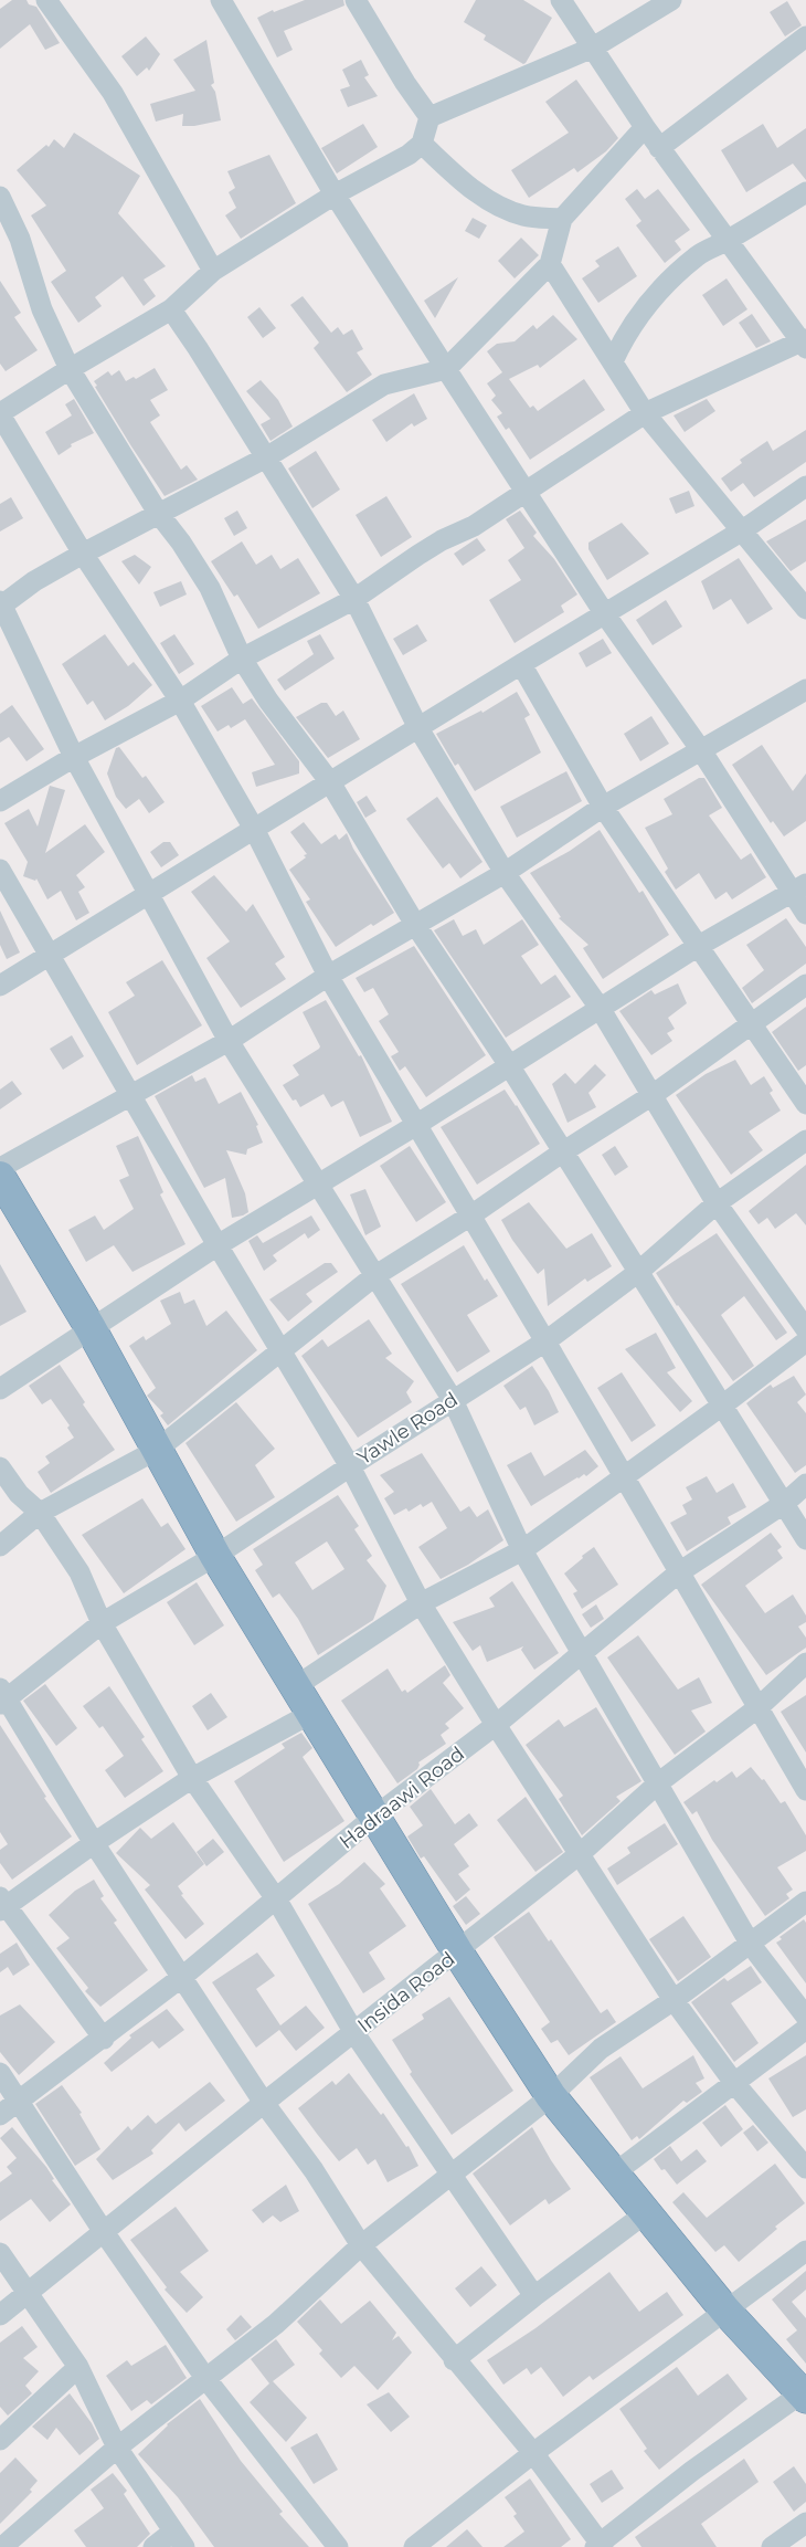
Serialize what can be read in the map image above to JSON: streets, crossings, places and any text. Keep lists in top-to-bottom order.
{
  "streets": {
    "street": ["Yawle Road", "Hadraawi Road", "Insida Road"]
  }
}
